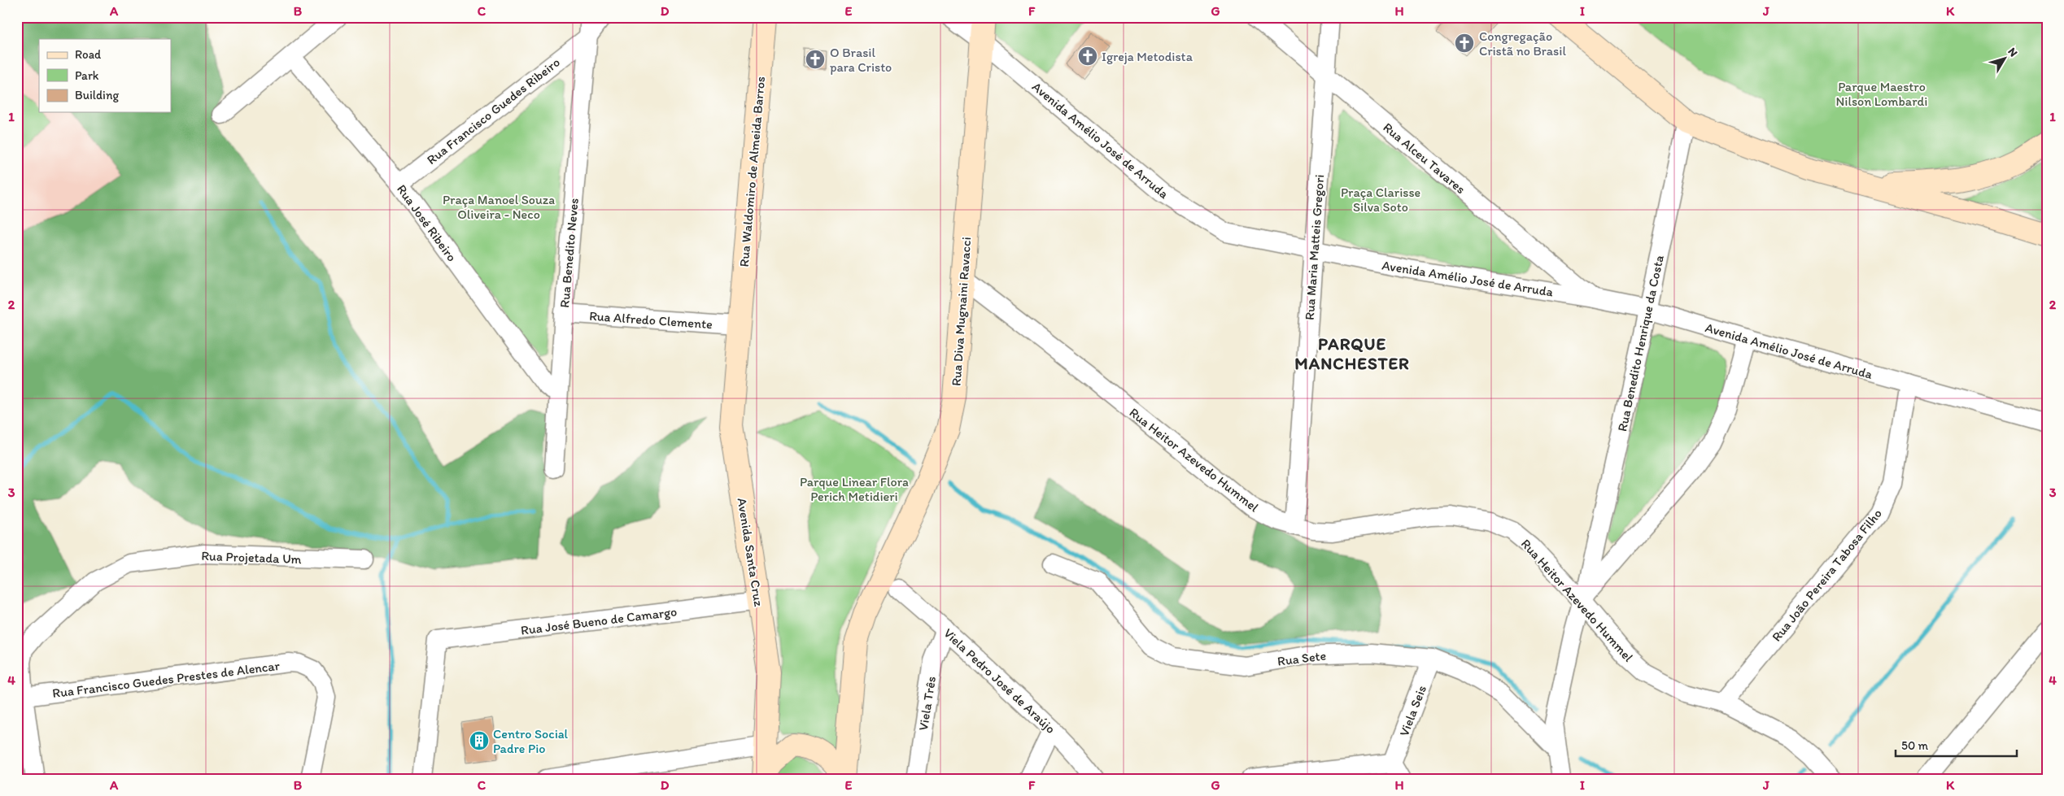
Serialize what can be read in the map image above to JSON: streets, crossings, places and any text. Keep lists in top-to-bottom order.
{
  "streets": {
    "main road": ["Rua Waldomiro de Almeida Barros", "Rua Diva Mugnaini Ravacci", "Avenida Santa Cruz"],
    "street": [
      "Rua Francisco Guedes Ribeiro",
      "Avenida Amélio José de Arruda",
      "Rua Alceu Tavares",
      "Rua José Ribeiro",
      "Rua Maria Matteis Gregori",
      "Rua Benedito Neves",
      "Rua Alfredo Clemente",
      "Rua Benedito Henrique da Costa",
      "Rua Heitor Azevedo Hummel",
      "Rua Projetada Um",
      "Rua João Pereira Tabosa Filho",
      "Rua José Bueno de Camargo",
      "Rua Sete",
      "Rua Francisco Guedes Prestes de Alencar",
      "Viela Pedro José de Araújo",
      "Viela Três",
      "Viela Seis"
    ]
  },
  "crossings": [
    ["Rua Francisco Guedes Ribeiro", "Rua José Ribeiro"],
    ["Rua Francisco Guedes Ribeiro", "Rua Benedito Neves"],
    ["Avenida Amélio José de Arruda", "Rua Alceu Tavares"],
    ["Avenida Amélio José de Arruda", "Rua Maria Matteis Gregori"],
    ["Avenida Amélio José de Arruda", "Rua Diva Mugnaini Ravacci"],
    ["Avenida Amélio José de Arruda", "Rua Benedito Henrique da Costa"],
    ["Avenida Amélio José de Arruda", "Rua João Pereira Tabosa Filho"],
    ["Rua Alceu Tavares", "Rua Maria Matteis Gregori"],
    ["Rua Waldomiro de Almeida Barros", "Rua Alfredo Clemente"],
    ["Rua Waldomiro de Almeida Barros", "Avenida Santa Cruz"],
    ["Rua José Ribeiro", "Rua Benedito Neves"],
    ["Rua Maria Matteis Gregori", "Rua Heitor Azevedo Hummel"],
    ["Rua Benedito Neves", "Rua Alfredo Clemente"],
    ["Rua Diva Mugnaini Ravacci", "Rua Heitor Azevedo Hummel"],
    ["Rua Alfredo Clemente", "Avenida Santa Cruz"],
    ["Rua Benedito Henrique da Costa", "Rua Heitor Azevedo Hummel"],
    ["Rua Benedito Henrique da Costa", "Rua Sete"],
    ["Rua Heitor Azevedo Hummel", "Rua João Pereira Tabosa Filho"],
    ["Avenida Santa Cruz", "Rua José Bueno de Camargo"],
    ["Rua Projetada Um", "Rua Francisco Guedes Prestes de Alencar"],
    ["Rua Sete", "Viela Seis"],
    ["Viela Pedro José de Araújo", "Viela Três"]
  ],
  "districts": ["PARQUE MANCHESTER"],
  "parks": [
    "Parque Maestro Nilson Lombardi",
    "Praça Clarisse Silva Soto",
    "Praça Manoel Souza Oliveira - Neco",
    "Parque Linear Flora Perich Metidieri"
  ],
  "places": {
    "church": ["Congregação Cristã no Brasil", "Igreja Metodista", "O Brasil para Cristo"],
    "building": ["Centro Social Padre Pio"]
  },
  "legend": ["Road", "Park", "Building"],
  "scale_bar": "50 m",
  "north": "top right",
  "grid": {
    "columns": [
      "A",
      "B",
      "C",
      "D",
      "E",
      "F",
      "G",
      "H",
      "I",
      "J",
      "K"
    ],
    "rows": [
      "1",
      "2",
      "3",
      "4"
    ]
  }
}
